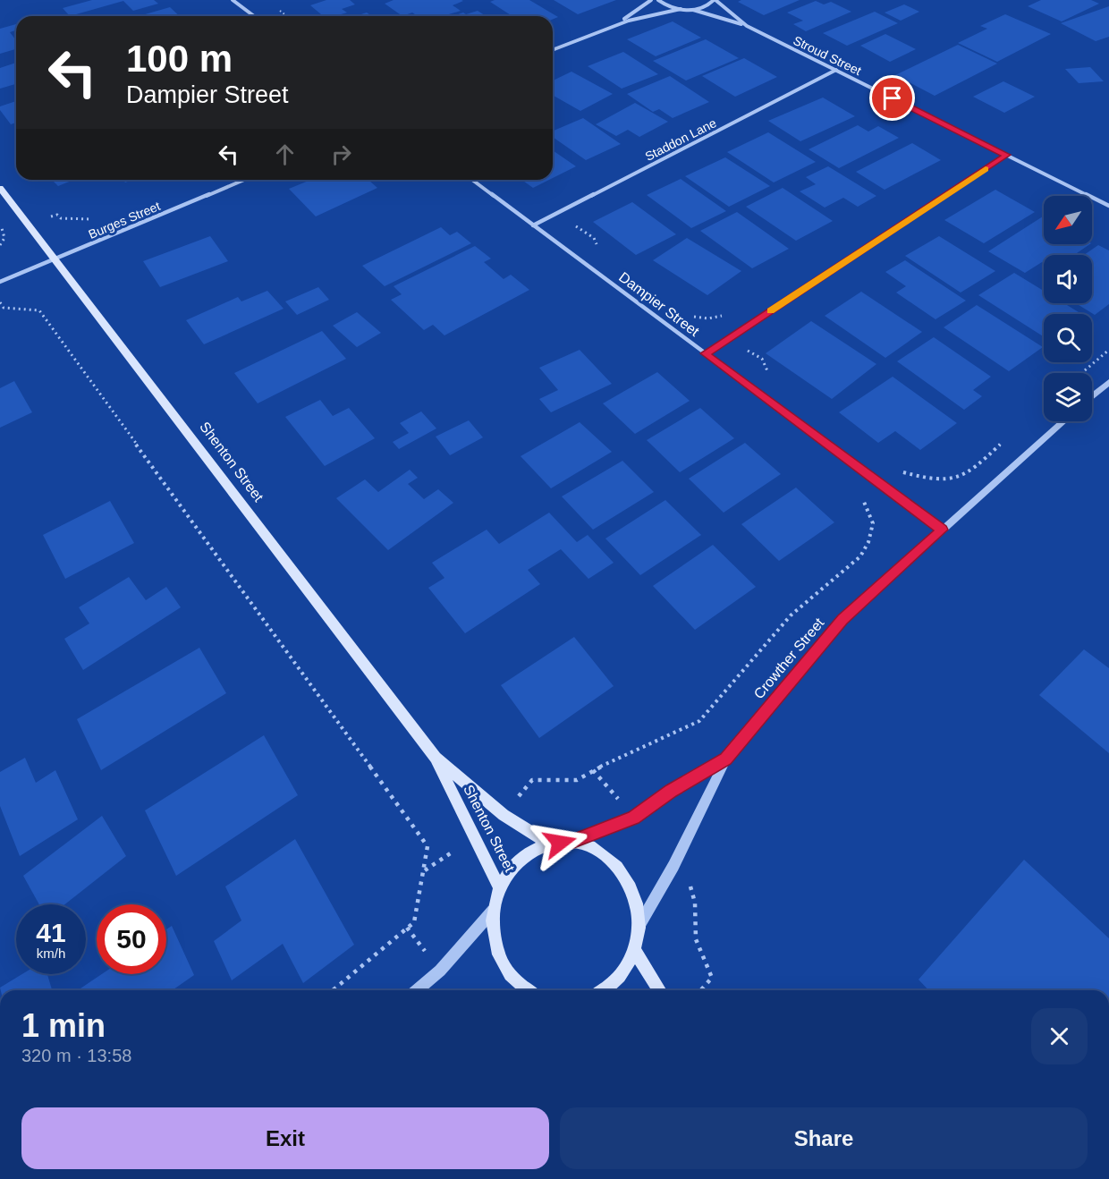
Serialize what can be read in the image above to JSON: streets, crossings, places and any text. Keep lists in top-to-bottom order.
{
  "streets": {
    "main road": ["Shenton Street"],
    "street": [
      "Stroud Street",
      "Staddon Lane",
      "Burges Street",
      "Dampier Street",
      "Crowther Street"
    ]
  },
  "crossings": [
    ["Stroud Street", "Staddon Lane"],
    ["Staddon Lane", "Dampier Street"],
    ["Burges Street", "Shenton Street"],
    ["Dampier Street", "Crowther Street"]
  ],
  "north": "bottom left",
  "page": {
    "turn": ["100 m", "Dampier Street"],
    "speed": "41 km/h",
    "limit": "50",
    "heading": ["1 min", "320 m · 13:58"],
    "buttons": ["Exit", "Share"]
  }
}
